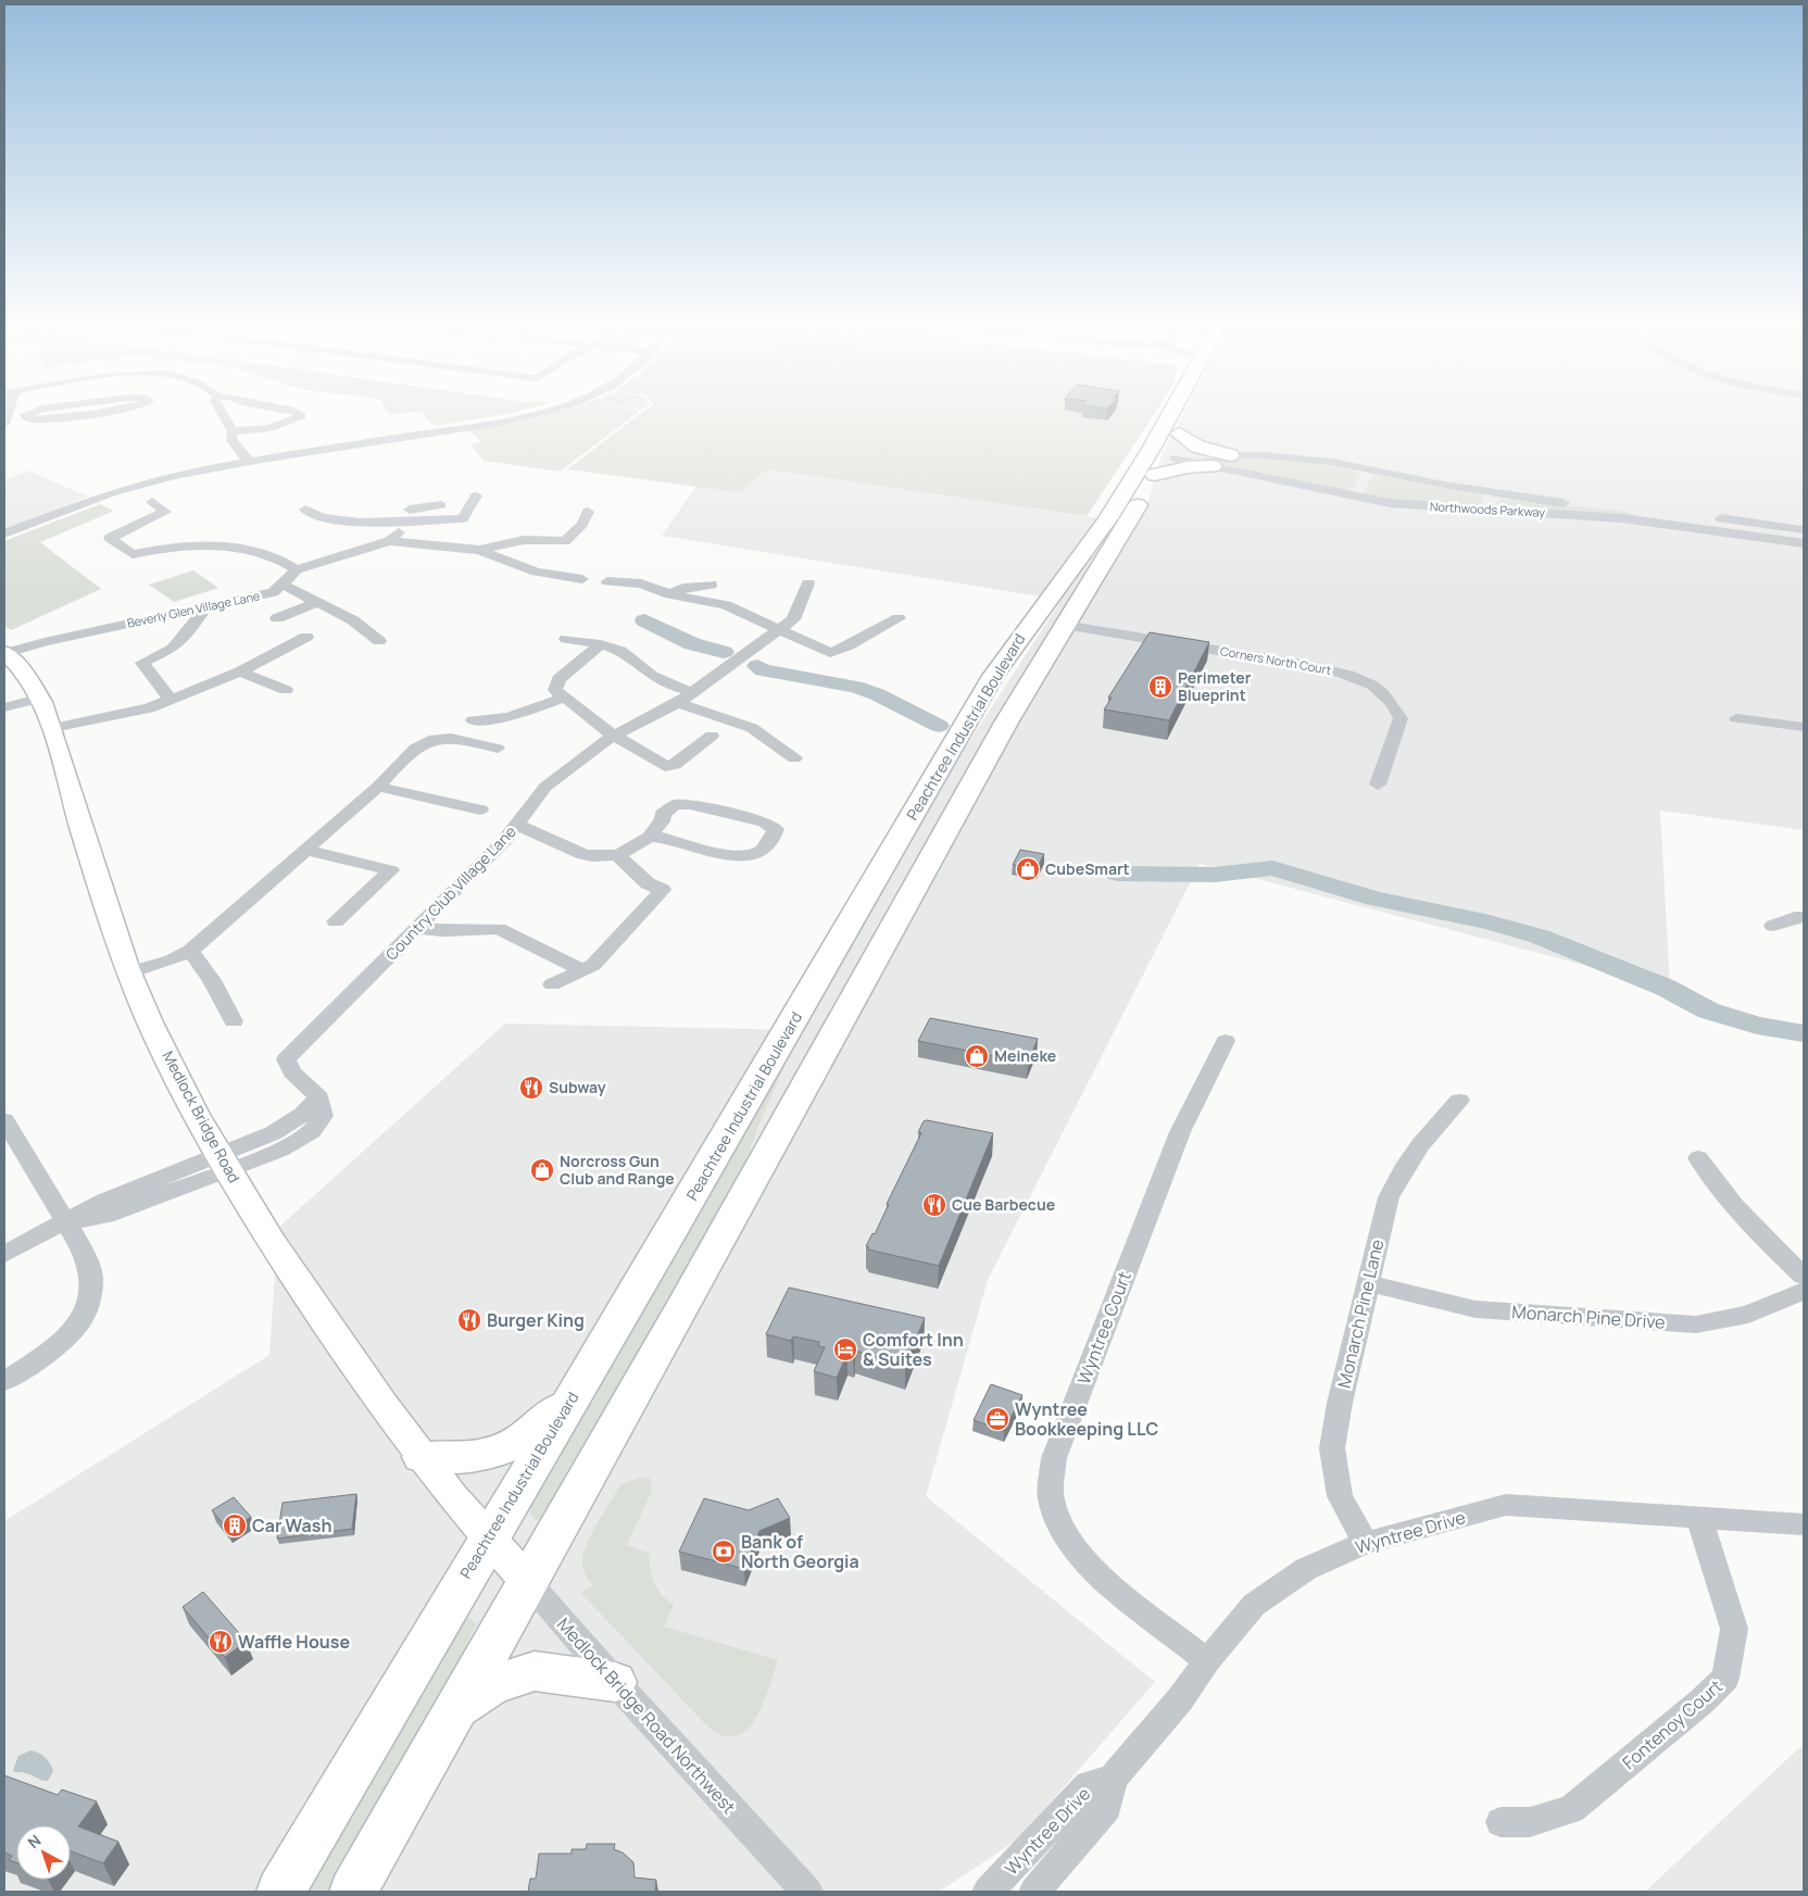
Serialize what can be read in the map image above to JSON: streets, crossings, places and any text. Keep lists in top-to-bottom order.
{
  "streets": {
    "highway": ["Peachtree Industrial Boulevard"],
    "main road": ["Medlock Bridge Road", "Medlock Bridge Road Northwest"],
    "street": [
      "Northwoods Parkway",
      "Beverly Glen Village Lane",
      "Corners North Court",
      "Country Club Village Lane",
      "Monarch Pine Lane",
      "Monarch Pine Drive",
      "Wyntree Court",
      "Wyntree Drive",
      "Fontenoy Court"
    ]
  },
  "crossings": [
    ["Northwoods Parkway", "Peachtree Industrial Boulevard"],
    ["Beverly Glen Village Lane", "Medlock Bridge Road"],
    ["Corners North Court", "Peachtree Industrial Boulevard"],
    ["Peachtree Industrial Boulevard", "Medlock Bridge Road"],
    ["Peachtree Industrial Boulevard", "Medlock Bridge Road Northwest"],
    ["Country Club Village Lane", "Medlock Bridge Road"],
    ["Medlock Bridge Road", "Medlock Bridge Road Northwest"],
    ["Monarch Pine Lane", "Monarch Pine Drive"],
    ["Monarch Pine Lane", "Wyntree Drive"],
    ["Wyntree Court", "Wyntree Drive"],
    ["Wyntree Drive", "Fontenoy Court"]
  ],
  "places": {
    "building": ["Perimeter Blueprint", "Car Wash"],
    "shop": ["CubeSmart", "Meineke", "Norcross Gun Club and Range"],
    "restaurant": [
      "Subway",
      "Cue Barbecue",
      "Burger King",
      "Waffle House"
    ],
    "hotel": ["Comfort Inn & Suites"],
    "office": ["Wyntree Bookkeeping LLC"],
    "bank": ["Bank of North Georgia"]
  },
  "north": "top left"
}
